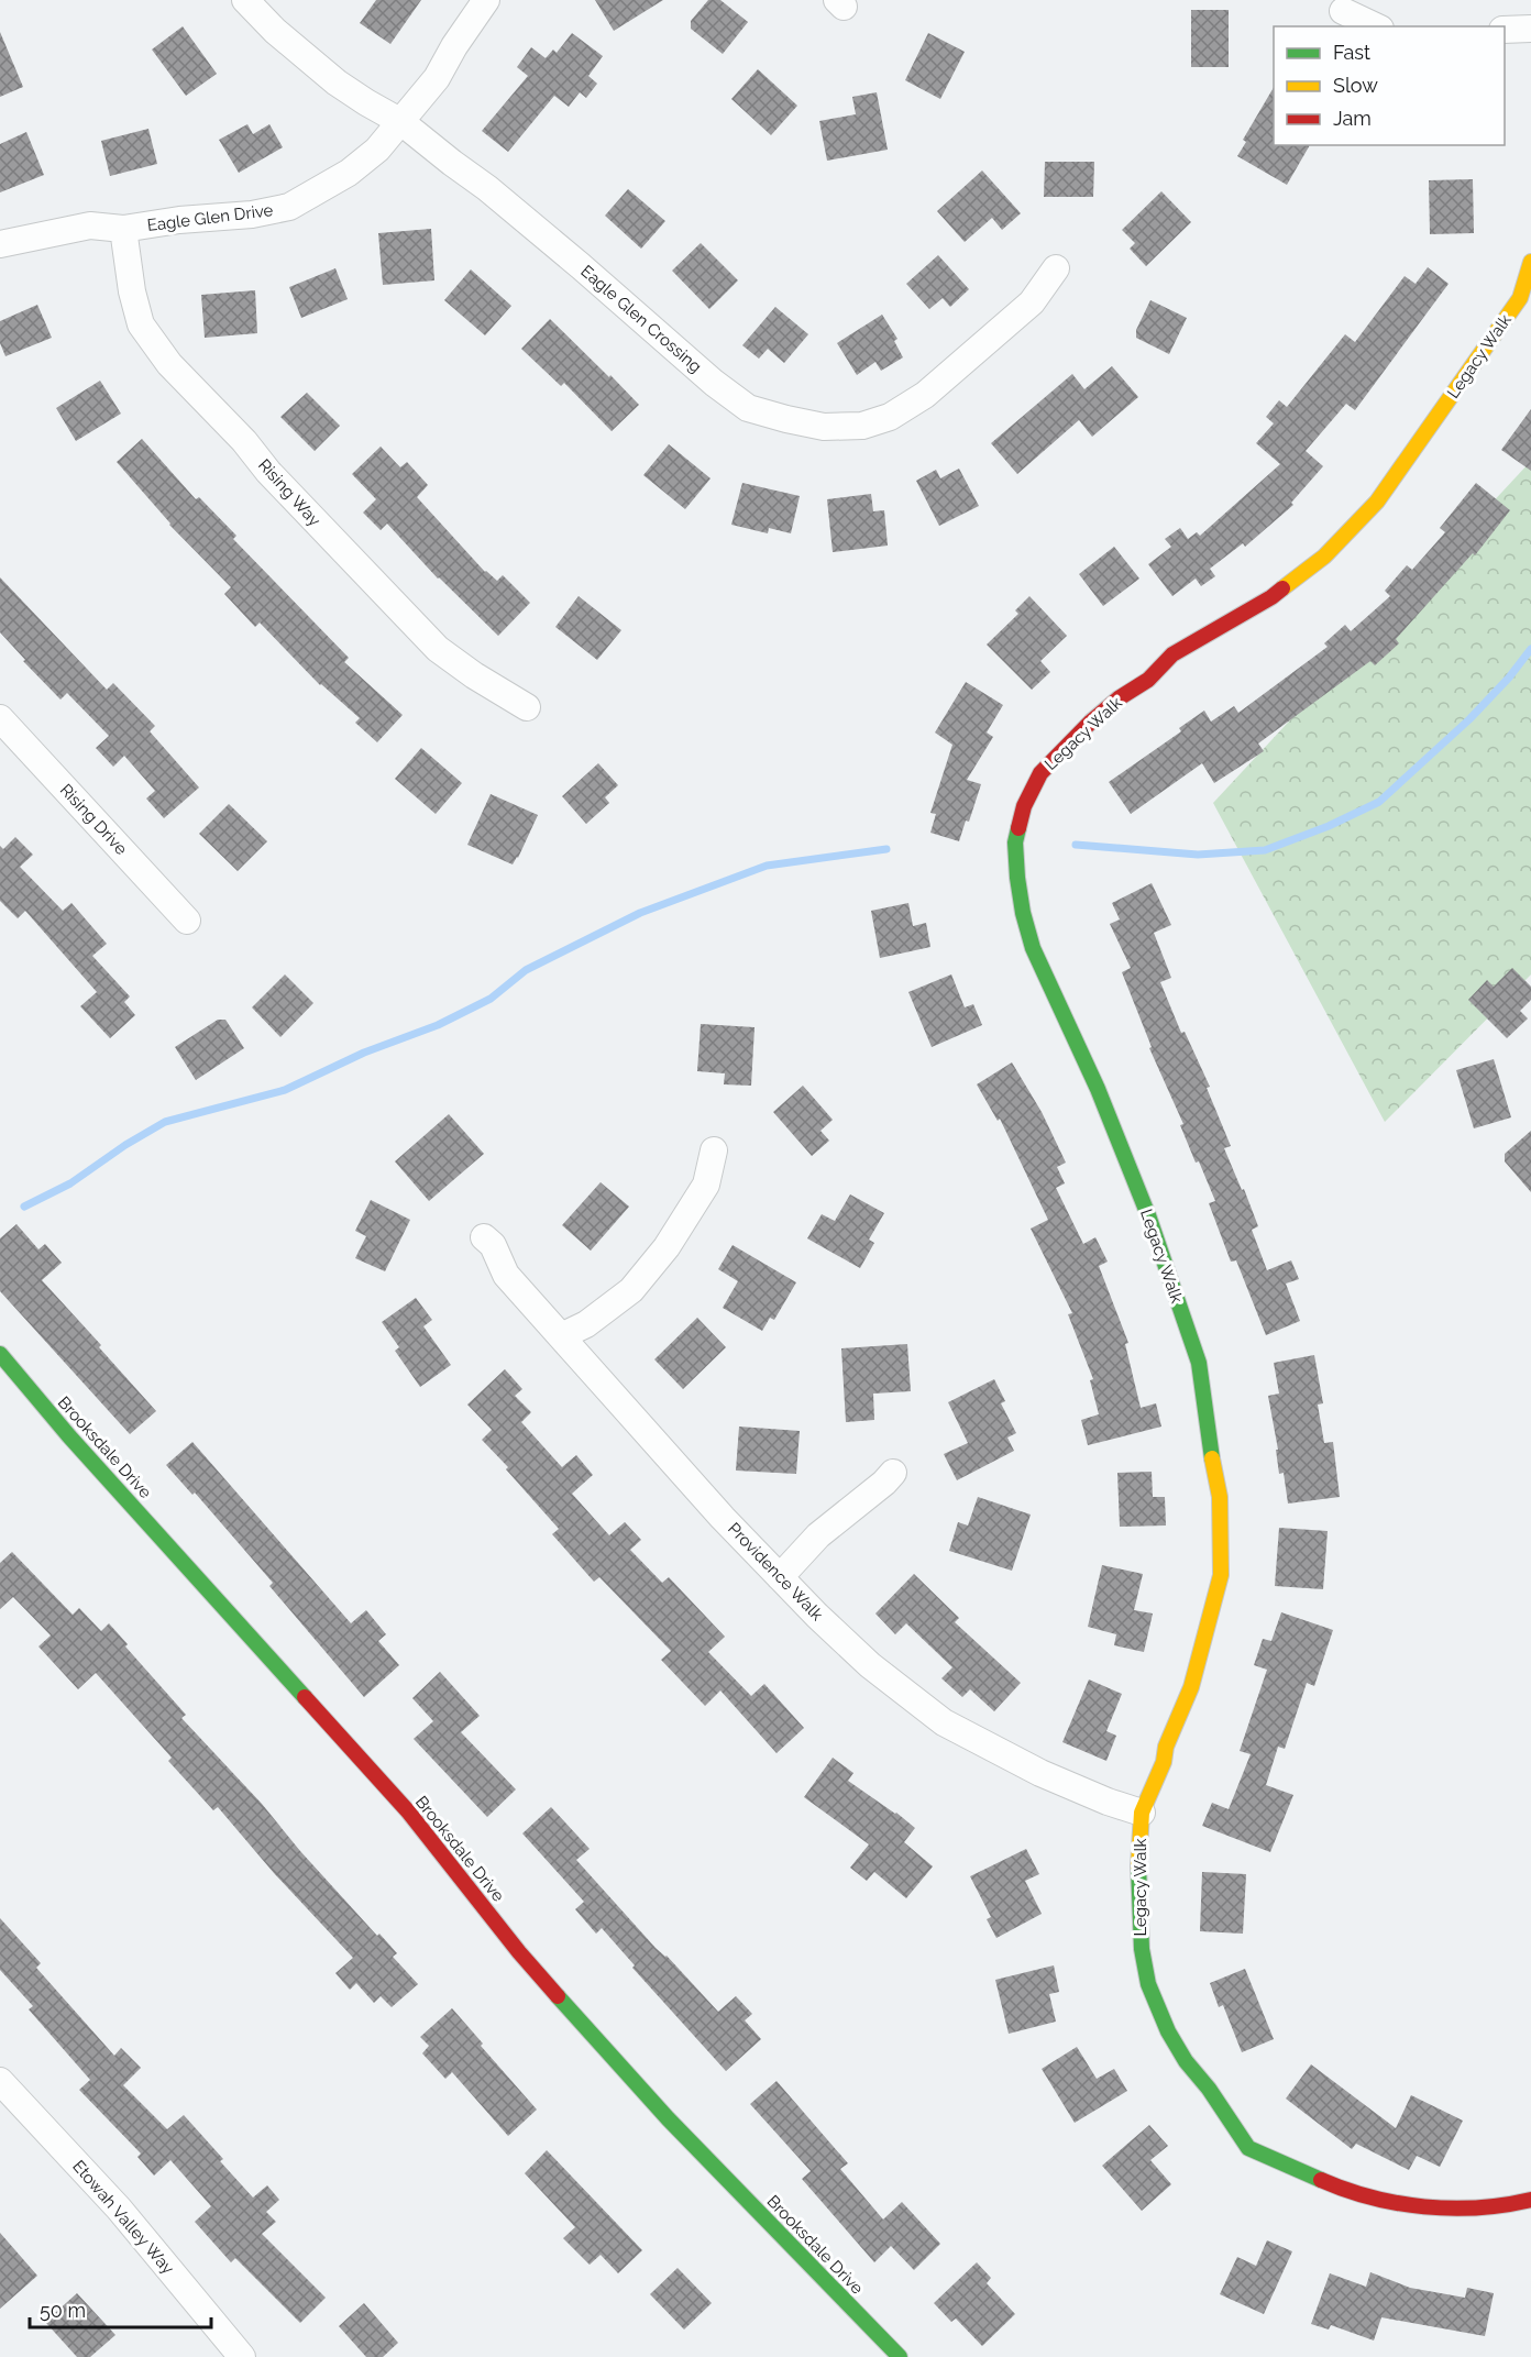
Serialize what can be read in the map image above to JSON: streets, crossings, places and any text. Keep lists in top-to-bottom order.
{
  "streets": {
    "street": [
      "Eagle Glen Drive",
      "Eagle Glen Crossing",
      "Legacy Walk",
      "Rising Way",
      "Rising Drive",
      "Brooksdale Drive",
      "Providence Walk",
      "Etowah Valley Way"
    ]
  },
  "crossings": [
    ["Eagle Glen Drive", "Eagle Glen Crossing"],
    ["Eagle Glen Drive", "Rising Way"],
    ["Legacy Walk", "Providence Walk"]
  ],
  "legend": ["Fast", "Slow", "Jam"],
  "scale_bar": "50 m"
}
